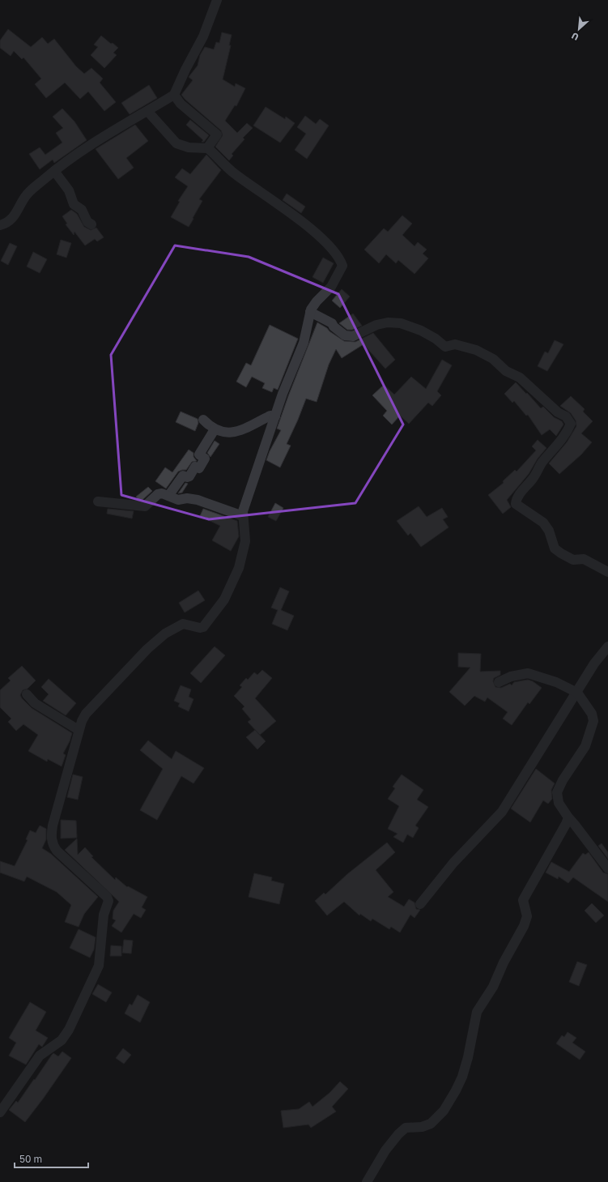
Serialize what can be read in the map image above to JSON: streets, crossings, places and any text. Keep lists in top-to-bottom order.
{
  "scale_bar": "50 m",
  "north": "bottom left"
}
